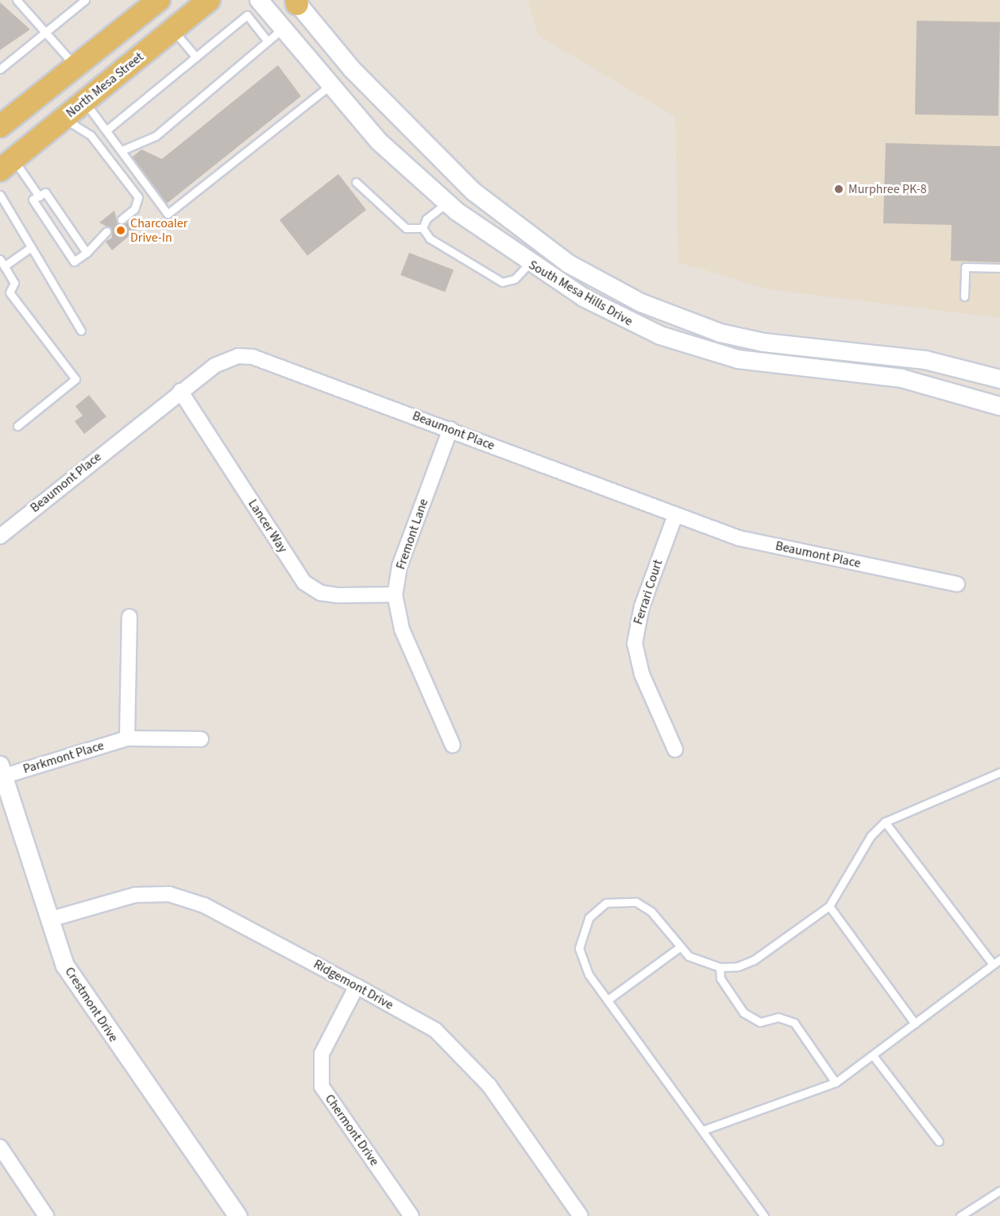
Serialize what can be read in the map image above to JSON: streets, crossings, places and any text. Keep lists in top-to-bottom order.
{
  "streets": {
    "main road": ["North Mesa Street"],
    "street": [
      "South Mesa Hills Drive",
      "Beaumont Place",
      "Lancer Way",
      "Fremont Lane",
      "Ferrari Court",
      "Parkmont Place",
      "Ridgemont Drive",
      "Crestmont Drive",
      "Chermont Drive"
    ]
  },
  "crossings": [
    ["Beaumont Place", "Lancer Way"],
    ["Beaumont Place", "Fremont Lane"],
    ["Beaumont Place", "Ferrari Court"],
    ["Lancer Way", "Fremont Lane"],
    ["Parkmont Place", "Crestmont Drive"],
    ["Ridgemont Drive", "Crestmont Drive"],
    ["Ridgemont Drive", "Chermont Drive"]
  ],
  "places": ["Murphree PK-8", "Charcoaler Drive-In"]
}
